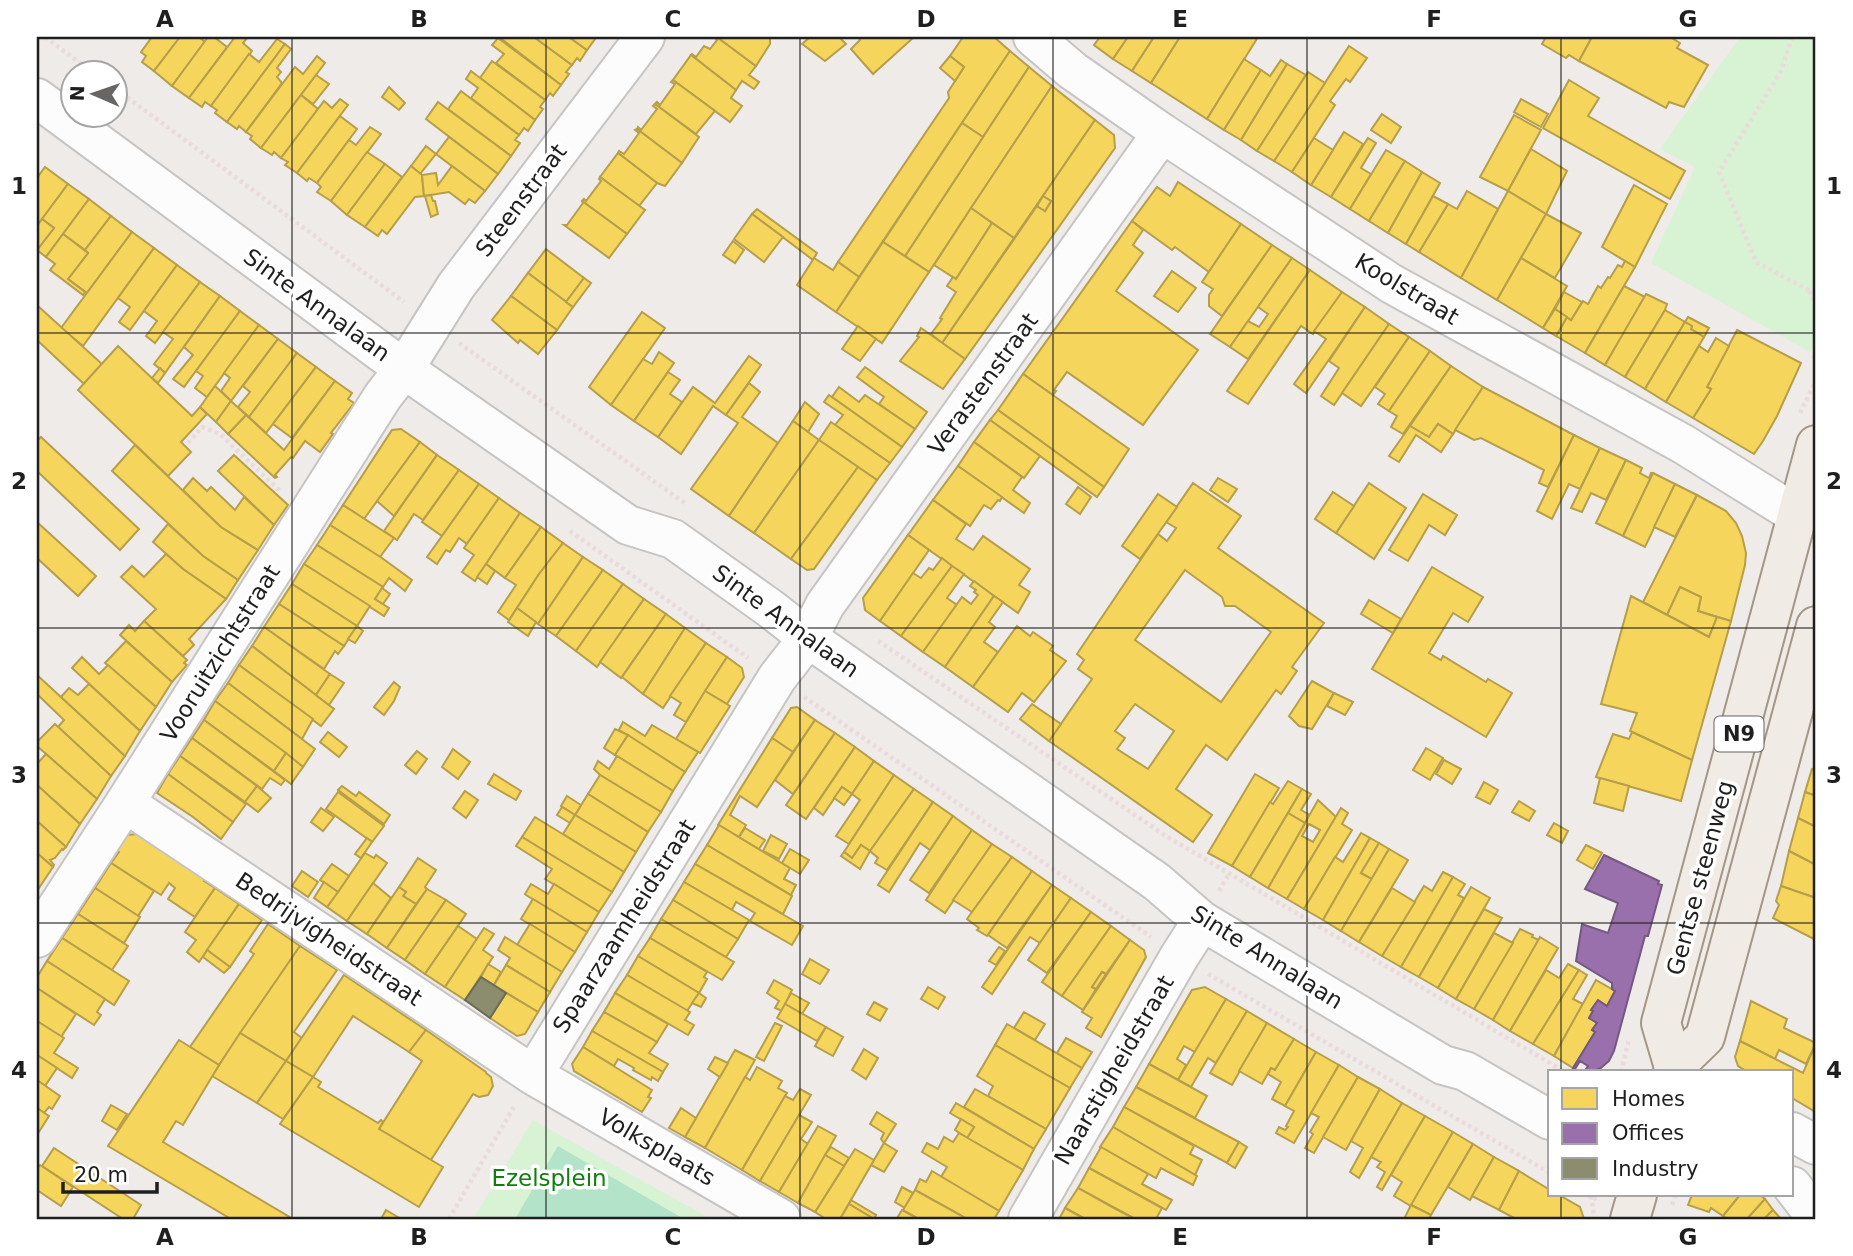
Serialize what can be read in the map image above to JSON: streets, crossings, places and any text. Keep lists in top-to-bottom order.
{
  "streets": {
    "main road": ["N9", "Gentse steenweg"],
    "street": [
      "Steenstraat",
      "Koolstraat",
      "Sinte Annalaan",
      "Verastenstraat",
      "Vooruitzichtstraat",
      "Spaarzaamheidstraat",
      "Bedrijvigheidstraat",
      "Naarstigheidstraat",
      "Volksplaats"
    ]
  },
  "crossings": [
    ["Steenstraat", "Sinte Annalaan"],
    ["Steenstraat", "Vooruitzichtstraat"],
    ["Koolstraat", "Verastenstraat"],
    ["Koolstraat", "Gentse steenweg"],
    ["Sinte Annalaan", "Verastenstraat"],
    ["Sinte Annalaan", "Vooruitzichtstraat"],
    ["Sinte Annalaan", "Spaarzaamheidstraat"],
    ["Sinte Annalaan", "Naarstigheidstraat"],
    ["Verastenstraat", "Spaarzaamheidstraat"],
    ["Vooruitzichtstraat", "Bedrijvigheidstraat"],
    ["Spaarzaamheidstraat", "Bedrijvigheidstraat"],
    ["Spaarzaamheidstraat", "Volksplaats"],
    ["Bedrijvigheidstraat", "Volksplaats"]
  ],
  "parks": ["Ezelsplein"],
  "legend": ["Homes", "Offices", "Industry"],
  "scale_bar": "20 m",
  "north": "left",
  "grid": {
    "columns": [
      "A",
      "B",
      "C",
      "D",
      "E",
      "F",
      "G"
    ],
    "rows": [
      "1",
      "2",
      "3",
      "4"
    ]
  }
}
